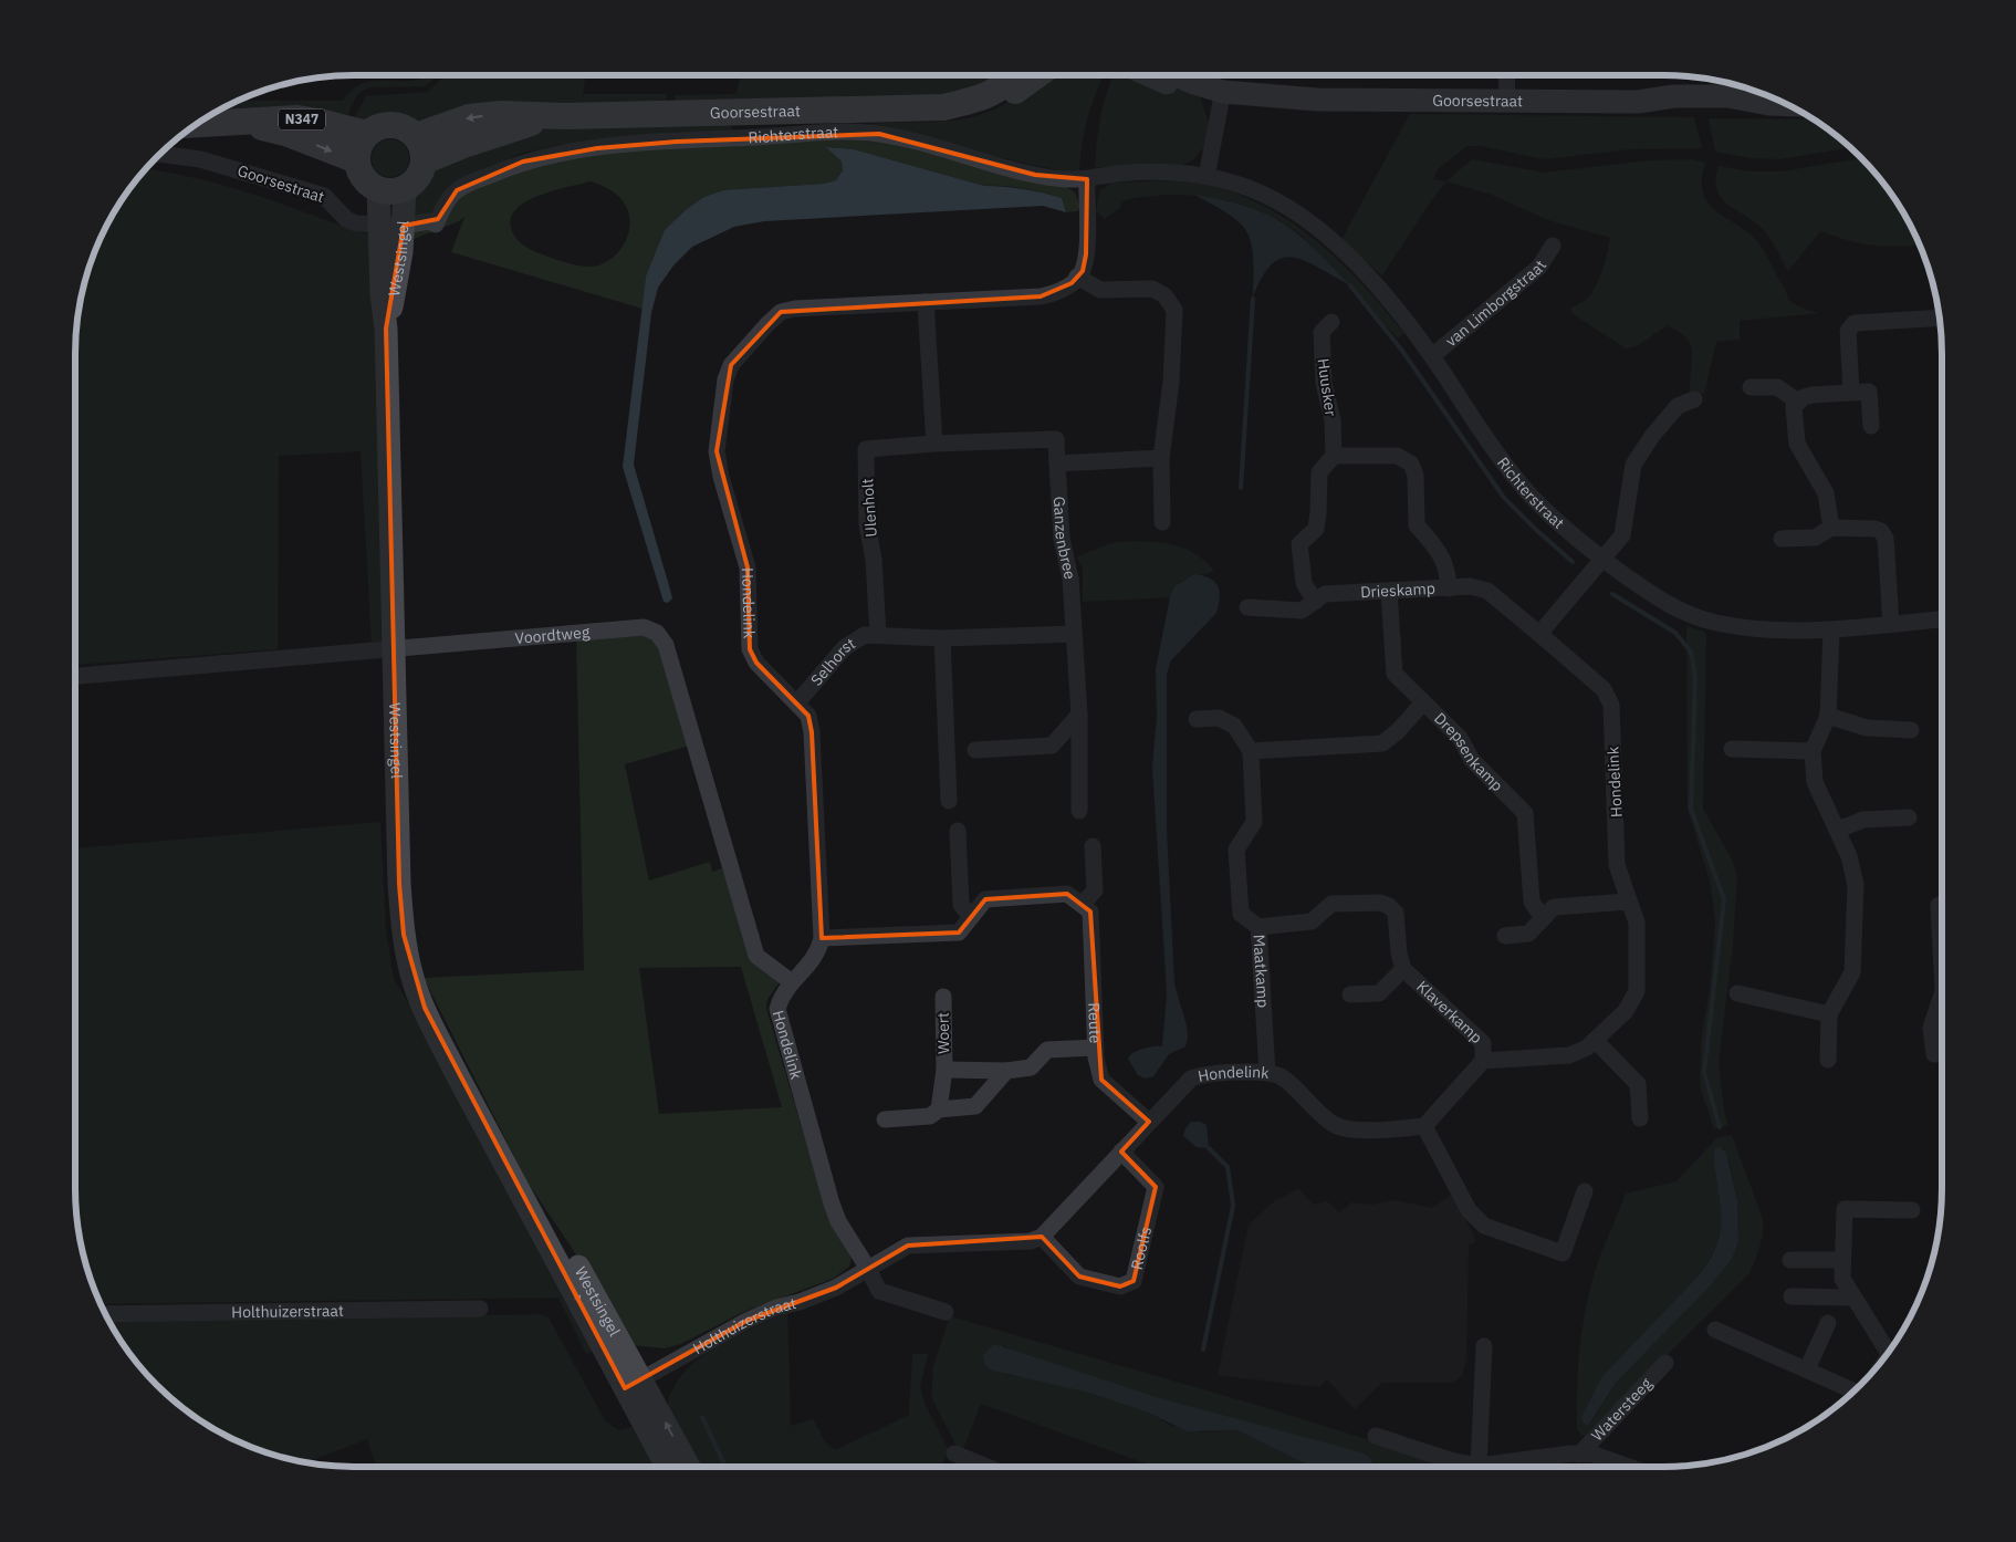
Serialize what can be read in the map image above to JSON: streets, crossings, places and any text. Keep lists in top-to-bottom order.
{
  "streets": {
    "main road": ["Goorsestraat", "N347", "Westsingel"],
    "street": [
      "Richterstraat",
      "van Limborgstraat",
      "Huusker",
      "Ulenholt",
      "Ganzenbree",
      "Drieskamp",
      "Hondelink",
      "Voordtweg",
      "Selhorst",
      "Drepsenkamp",
      "Maatkamp",
      "Klaverkamp",
      "Reute",
      "Woert",
      "Roolfs",
      "Holthuizerstraat",
      "Watersteeg"
    ]
  },
  "crossings": [
    ["Goorsestraat", "N347"],
    ["Goorsestraat", "Richterstraat"],
    ["Goorsestraat", "Westsingel"],
    ["N347", "Westsingel"],
    ["Richterstraat", "Westsingel"],
    ["Richterstraat", "van Limborgstraat"],
    ["Westsingel", "Voordtweg"],
    ["Westsingel", "Holthuizerstraat"],
    ["Ulenholt", "Ganzenbree"],
    ["Ulenholt", "Selhorst"],
    ["Ganzenbree", "Selhorst"],
    ["Drieskamp", "Hondelink"],
    ["Drieskamp", "Drepsenkamp"],
    ["Hondelink", "Voordtweg"],
    ["Hondelink", "Selhorst"],
    ["Hondelink", "Maatkamp"],
    ["Hondelink", "Klaverkamp"],
    ["Hondelink", "Reute"],
    ["Hondelink", "Roolfs"],
    ["Hondelink", "Holthuizerstraat"],
    ["Maatkamp", "Klaverkamp"],
    ["Reute", "Woert"]
  ]
}
